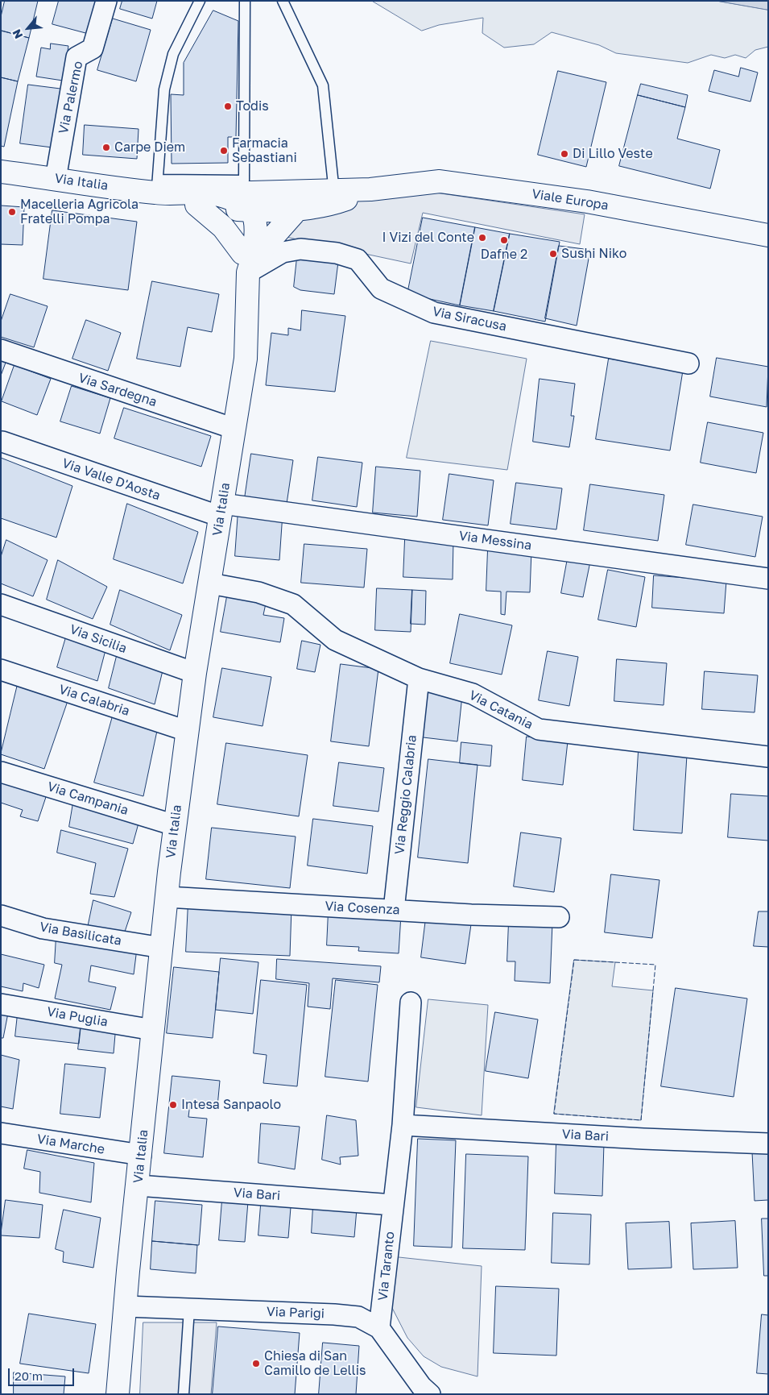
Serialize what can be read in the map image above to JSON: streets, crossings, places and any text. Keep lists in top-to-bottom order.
{
  "streets": {
    "main road": ["Via Italia", "Viale Europa"],
    "street": [
      "Via Palermo",
      "Via Siracusa",
      "Via Sardegna",
      "Via Valle D'Aosta",
      "Via Messina",
      "Via Sicilia",
      "Via Calabria",
      "Via Catania",
      "Via Reggio Calabria",
      "Via Campania",
      "Via Cosenza",
      "Via Basilicata",
      "Via Puglia",
      "Via Bari",
      "Via Marche",
      "Via Taranto",
      "Via Parigi"
    ]
  },
  "crossings": [
    ["Via Palermo", "Via Italia"],
    ["Via Italia", "Viale Europa"],
    ["Via Italia", "Via Siracusa"],
    ["Via Italia", "Via Sardegna"],
    ["Via Italia", "Via Valle D'Aosta"],
    ["Via Italia", "Via Messina"],
    ["Via Italia", "Via Sicilia"],
    ["Via Italia", "Via Calabria"],
    ["Via Italia", "Via Catania"],
    ["Via Italia", "Via Campania"],
    ["Via Italia", "Via Cosenza"],
    ["Via Italia", "Via Basilicata"],
    ["Via Italia", "Via Puglia"],
    ["Via Italia", "Via Bari"],
    ["Via Italia", "Via Marche"],
    ["Via Italia", "Via Parigi"],
    ["Via Valle D'Aosta", "Via Messina"],
    ["Via Catania", "Via Reggio Calabria"],
    ["Via Reggio Calabria", "Via Cosenza"],
    ["Via Bari", "Via Taranto"],
    ["Via Taranto", "Via Parigi"]
  ],
  "places": [
    "Todis",
    "Carpe Diem",
    "Farmacia Sebastiani",
    "Di Lillo Veste",
    "Macelleria Agricola Fratelli Pompa",
    "I Vizi del Conte",
    "Dafne 2",
    "Sushi Niko",
    "Intesa Sanpaolo",
    "Chiesa di San Camillo de Lellis"
  ],
  "scale_bar": "20 m",
  "north": "bottom left"
}
